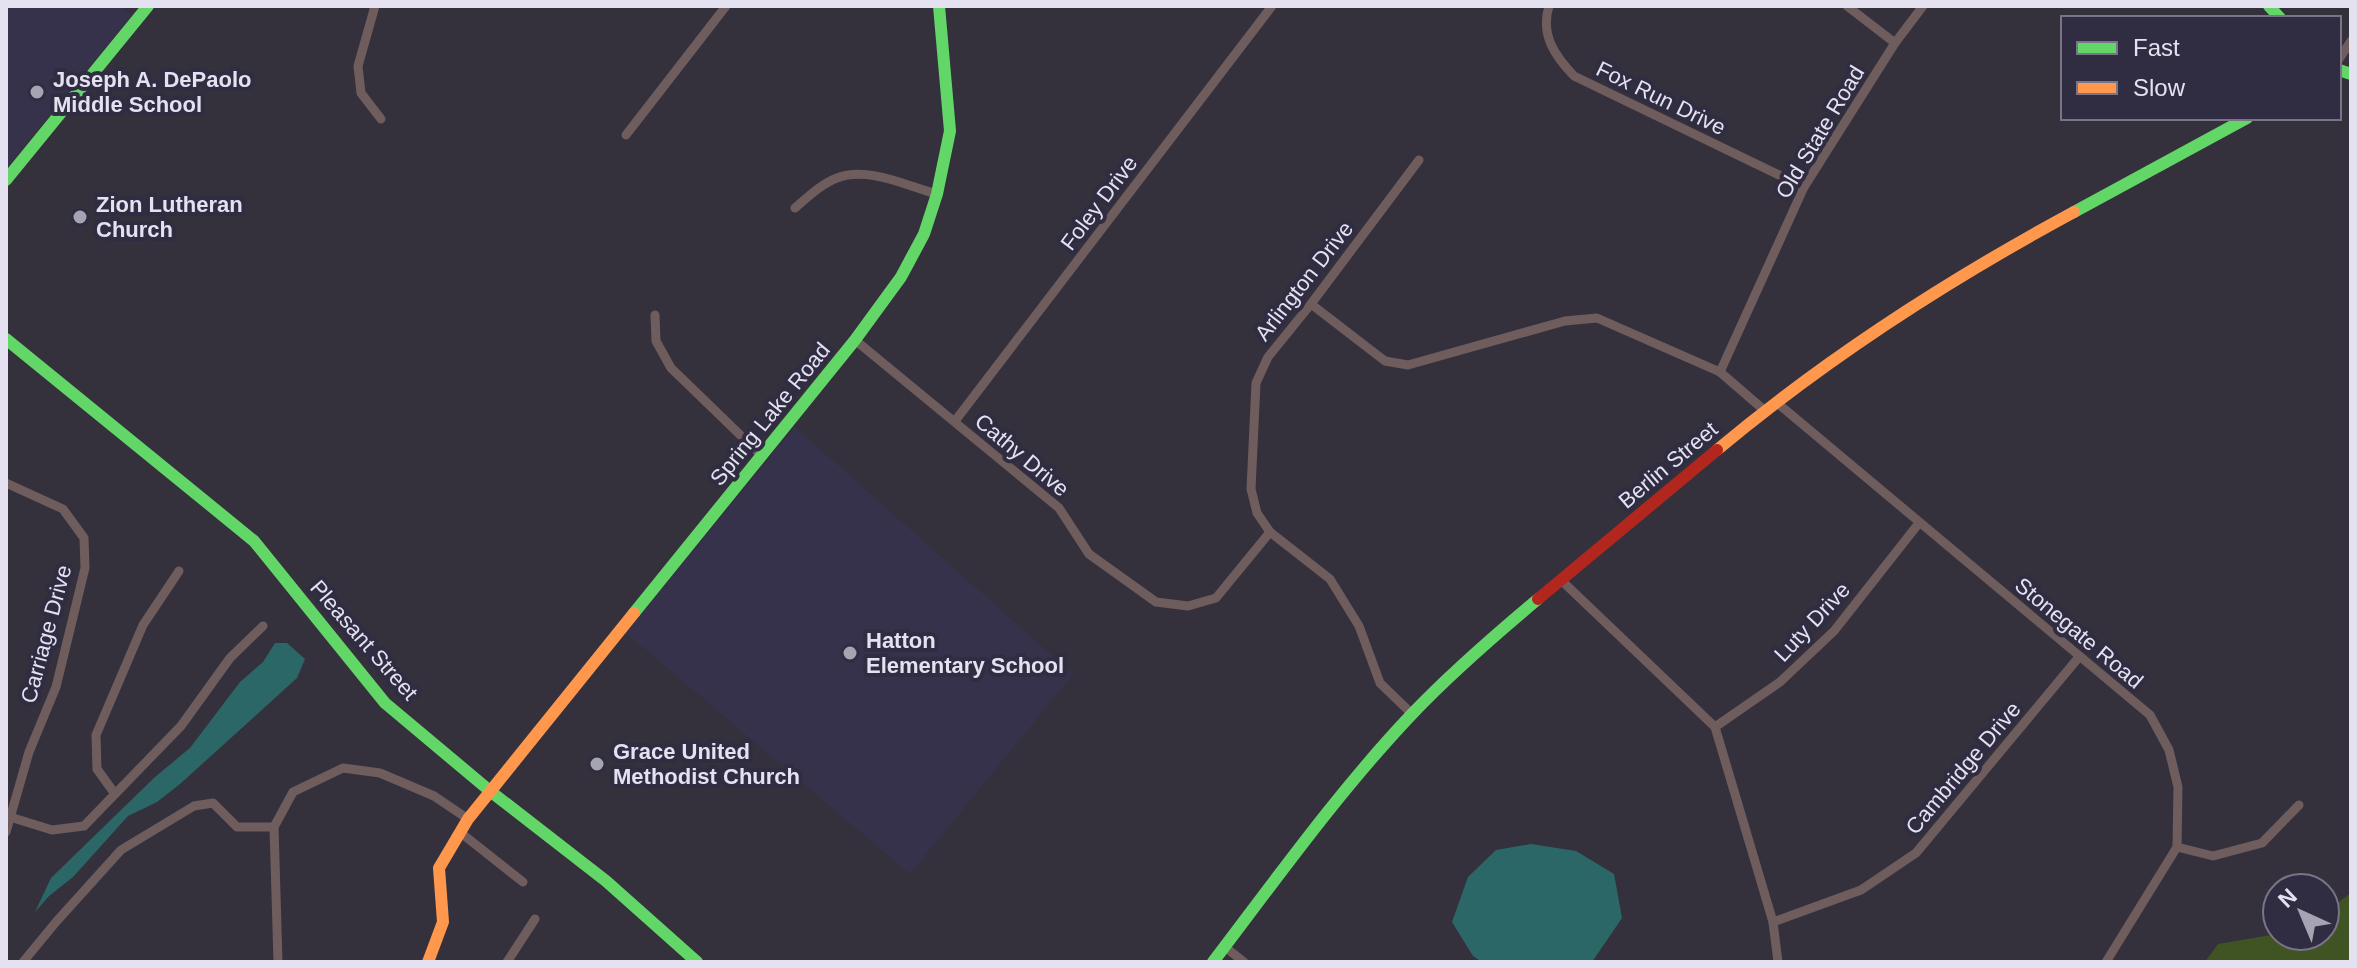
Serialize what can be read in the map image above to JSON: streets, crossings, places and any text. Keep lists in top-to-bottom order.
{
  "streets": {
    "street": [
      "Fox Run Drive",
      "Old State Road",
      "Foley Drive",
      "Arlington Drive",
      "Spring Lake Road",
      "Cathy Drive",
      "Berlin Street",
      "Luty Drive",
      "Stonegate Road",
      "Carriage Drive",
      "Pleasant Street",
      "Cambridge Drive"
    ]
  },
  "crossings": [
    ["Fox Run Drive", "Old State Road"],
    ["Foley Drive", "Cathy Drive"],
    ["Arlington Drive", "Cathy Drive"],
    ["Arlington Drive", "Berlin Street"],
    ["Spring Lake Road", "Cathy Drive"],
    ["Spring Lake Road", "Pleasant Street"],
    ["Berlin Street", "Stonegate Road"],
    ["Luty Drive", "Stonegate Road"],
    ["Stonegate Road", "Cambridge Drive"]
  ],
  "places": [
    "Joseph A. DePaolo Middle School",
    "Zion Lutheran Church",
    "Hatton Elementary School",
    "Grace United Methodist Church"
  ],
  "legend": ["Fast", "Slow"],
  "north": "top left"
}
